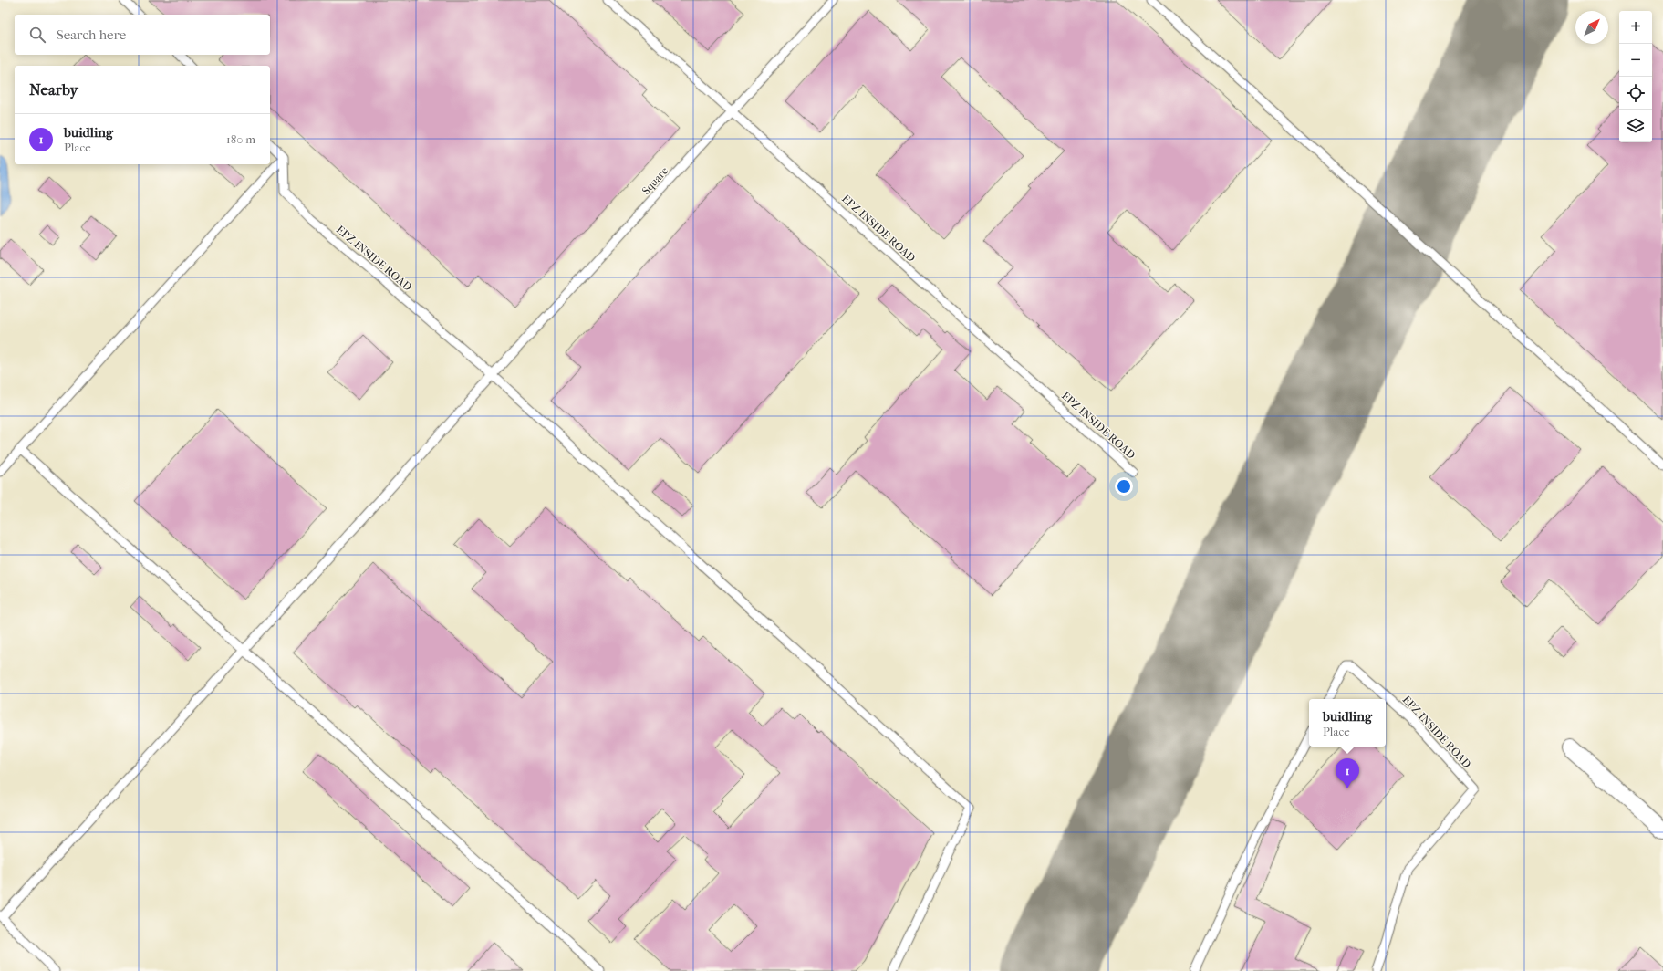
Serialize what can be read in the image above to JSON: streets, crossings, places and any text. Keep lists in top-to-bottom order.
{
  "streets": {
    "lane": ["Square", "EPZ INSIDE ROAD"]
  },
  "crossings": [
    ["Square", "EPZ INSIDE ROAD"]
  ],
  "north": "top right",
  "page": {
    "map_buttons": ["+", "−"],
    "search": "Search here",
    "heading": "Nearby",
    "list": [
      {
        "mark": "1",
        "name": "buidling",
        "note": "Place",
        "value": "180 m"
      }
    ],
    "popup": ["buidling", "Place"],
    "pins": "1"
  }
}
